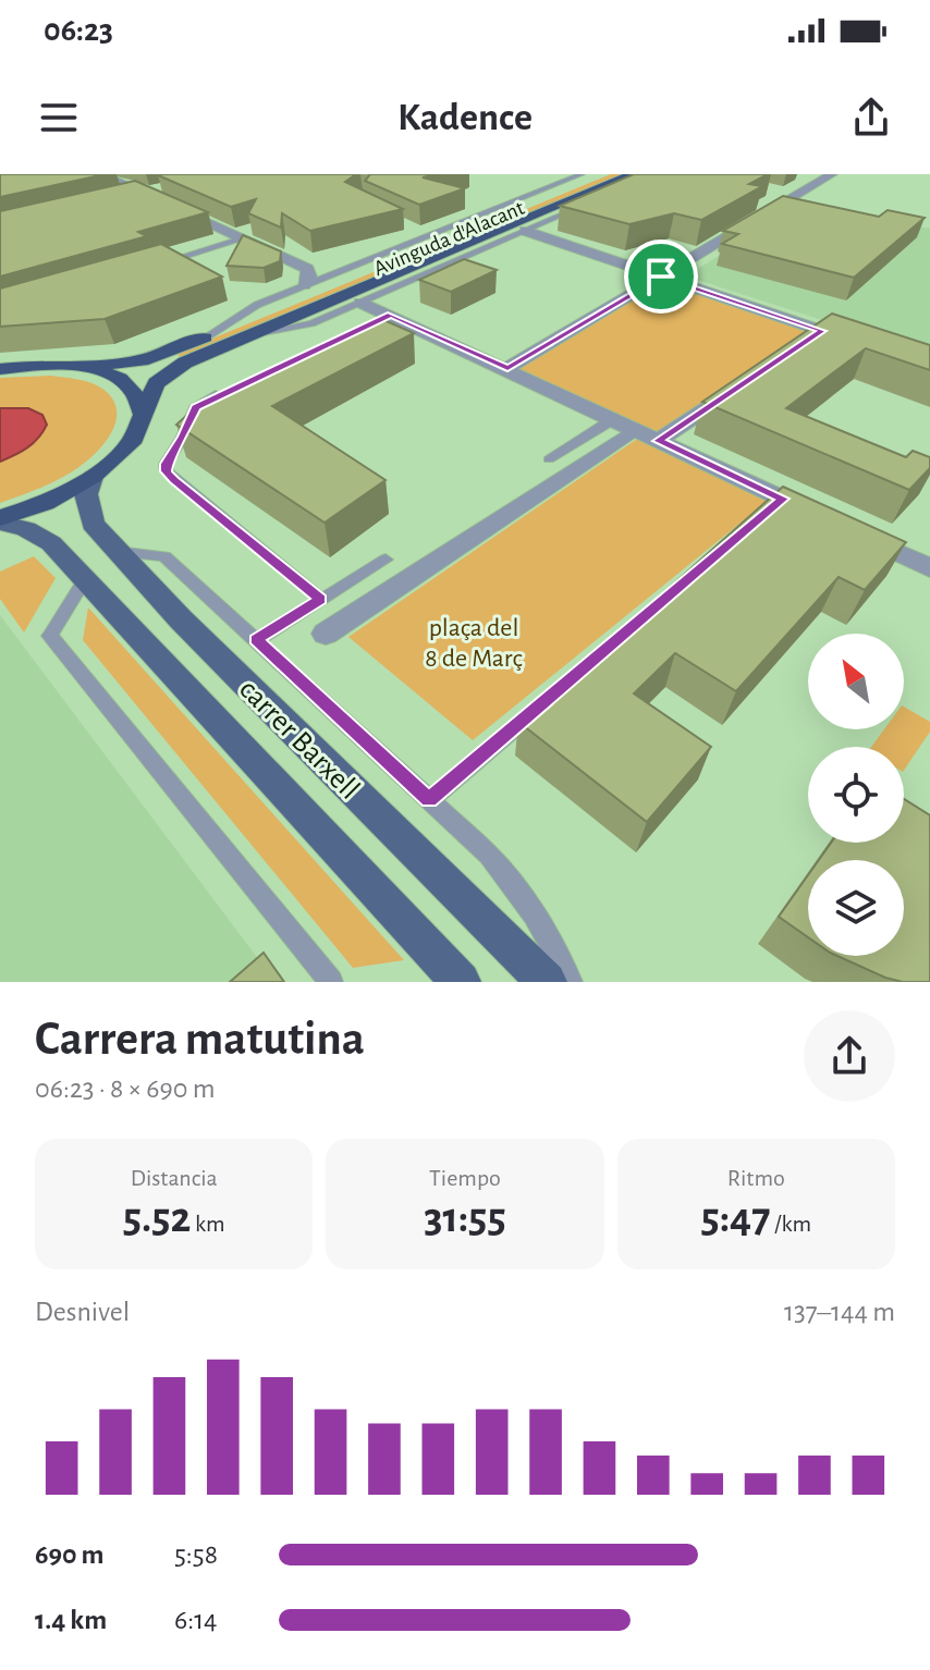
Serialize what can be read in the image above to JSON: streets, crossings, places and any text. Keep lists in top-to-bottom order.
{
  "streets": {
    "highway": ["Avinguda d'Alacant"],
    "main road": ["carrer Barxell"]
  },
  "crossings": [
    ["Avinguda d'Alacant", "carrer Barxell"]
  ],
  "parks": ["plaça del 8 de Març"],
  "north": "top left",
  "page": {
    "status": "06:23",
    "header": "Kadence",
    "heading": ["Carrera matutina", "06:23 · 8 × 690 m"],
    "stats": [
      ["Distancia", "5.52 km"],
      ["Tiempo", "31:55"],
      ["Ritmo", "5:47 /km"]
    ],
    "chart": ["Desnivel", "137–144 m"],
    "list": [
      {
        "name": "690 m",
        "note": "5:58"
      },
      {
        "name": "1.4 km",
        "note": "6:14"
      }
    ]
  }
}
